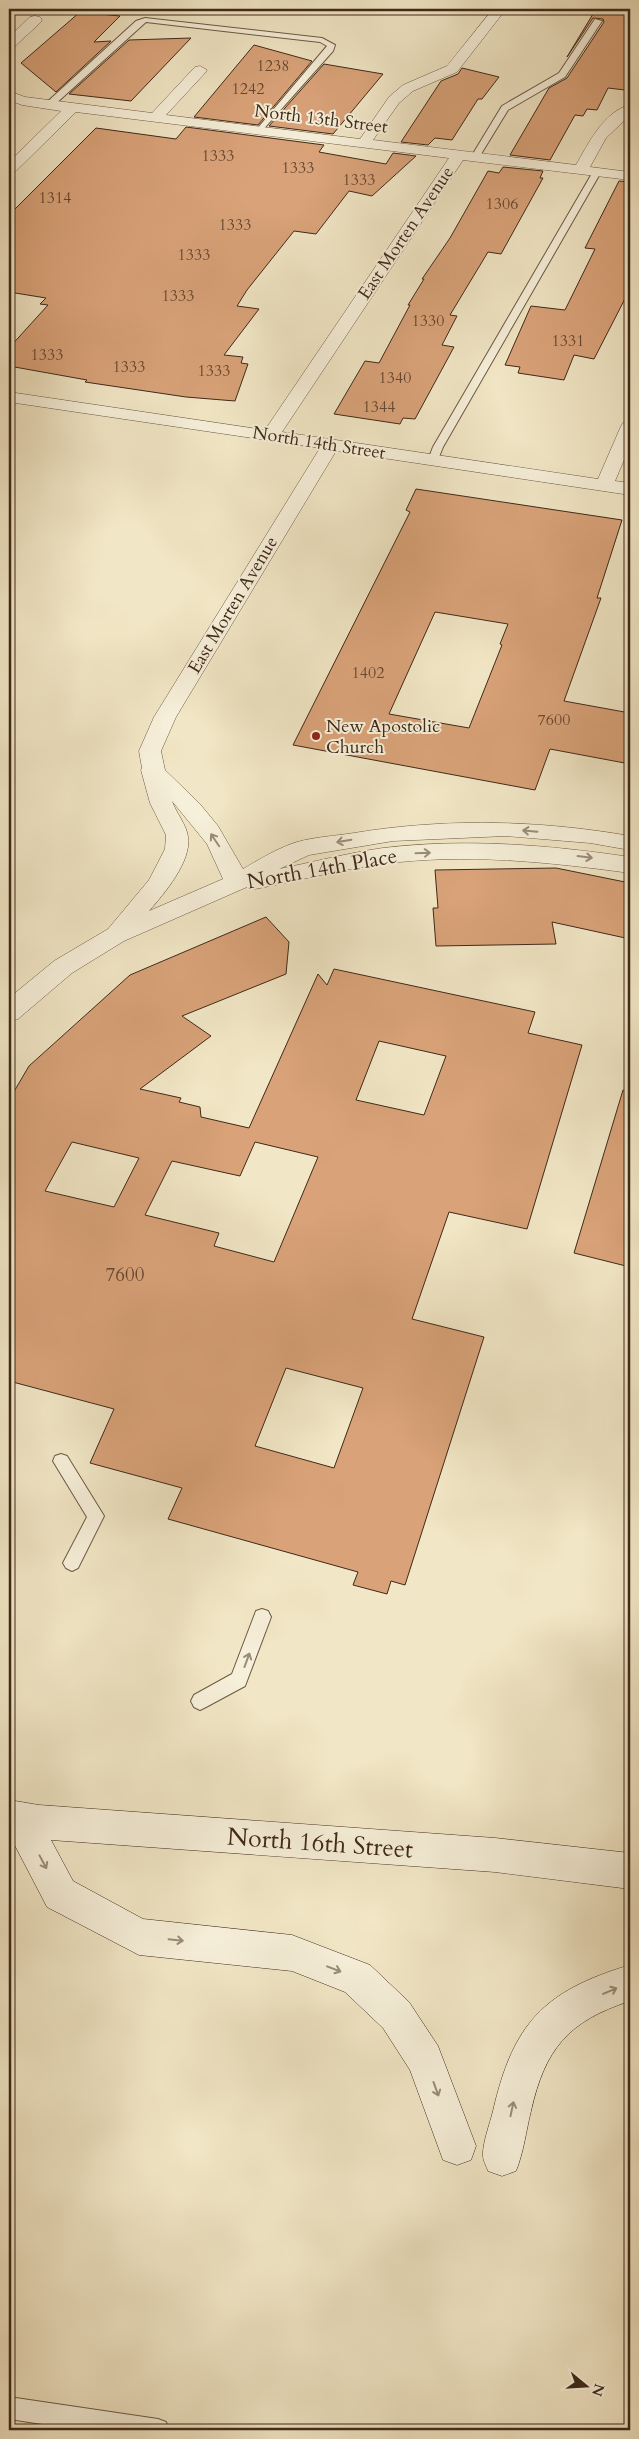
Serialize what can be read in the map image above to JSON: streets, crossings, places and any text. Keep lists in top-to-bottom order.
{
  "streets": {
    "street": [
      "North 13th Street",
      "East Morten Avenue",
      "North 14th Street",
      "North 14th Place",
      "North 16th Street"
    ]
  },
  "crossings": [
    ["North 13th Street", "East Morten Avenue"],
    ["East Morten Avenue", "North 14th Street"],
    ["East Morten Avenue", "North 14th Place"]
  ],
  "places": ["New Apostolic Church"],
  "house_numbers": [
    "1238",
    "1242",
    "1333",
    "1333",
    "1333",
    "1314",
    "1306",
    "1333",
    "1333",
    "1333",
    "1330",
    "1331",
    "1333",
    "1333",
    "1333",
    "1340",
    "1344",
    "1402",
    "7600",
    "7600"
  ],
  "north": "right"
}
